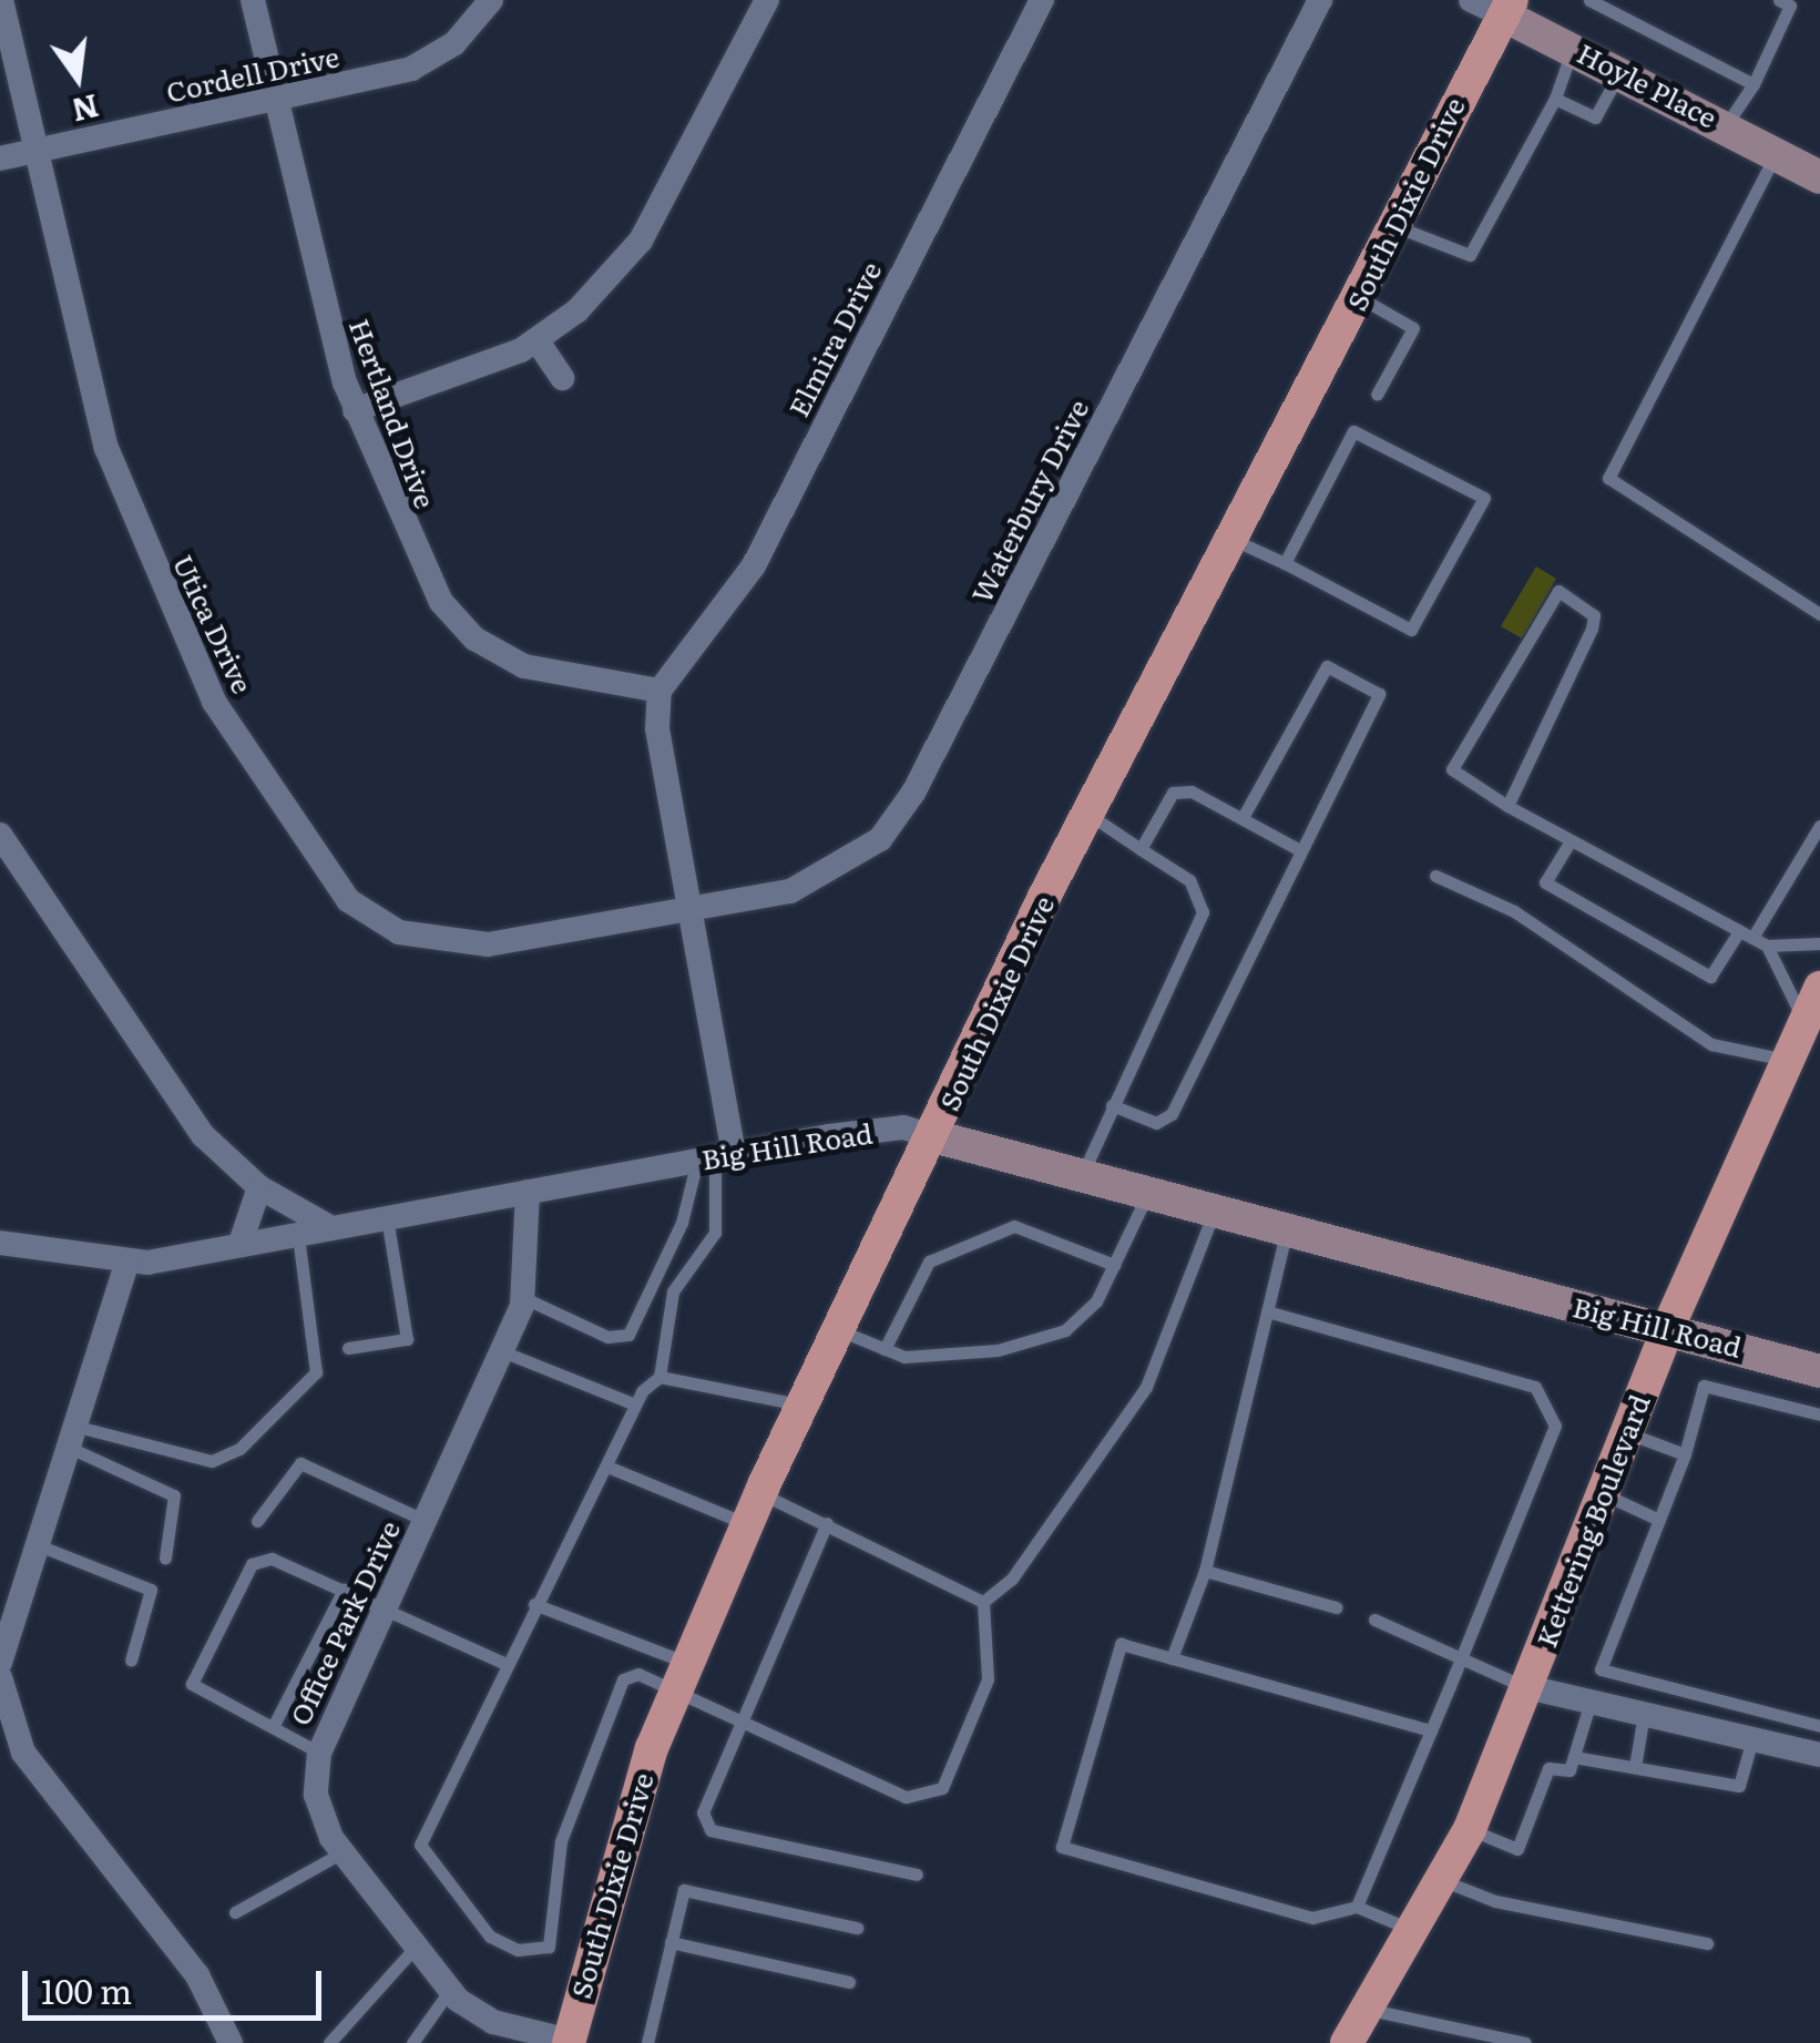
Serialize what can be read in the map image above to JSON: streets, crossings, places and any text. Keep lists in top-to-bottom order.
{
  "streets": {
    "main road": ["South Dixie Drive", "Kettering Boulevard"],
    "street": [
      "Cordell Drive",
      "Hoyle Place",
      "Elmira Drive",
      "Hertland Drive",
      "Waterbury Drive",
      "Utica Drive",
      "Big Hill Road",
      "Office Park Drive"
    ]
  },
  "crossings": [
    ["Cordell Drive", "Hertland Drive"],
    ["Cordell Drive", "Utica Drive"],
    ["Hoyle Place", "South Dixie Drive"],
    ["South Dixie Drive", "Big Hill Road"],
    ["South Dixie Drive", "Office Park Drive"],
    ["Elmira Drive", "Hertland Drive"],
    ["Waterbury Drive", "Utica Drive"],
    ["Big Hill Road", "Kettering Boulevard"],
    ["Big Hill Road", "Office Park Drive"]
  ],
  "scale_bar": "100 m",
  "north": "bottom"
}
